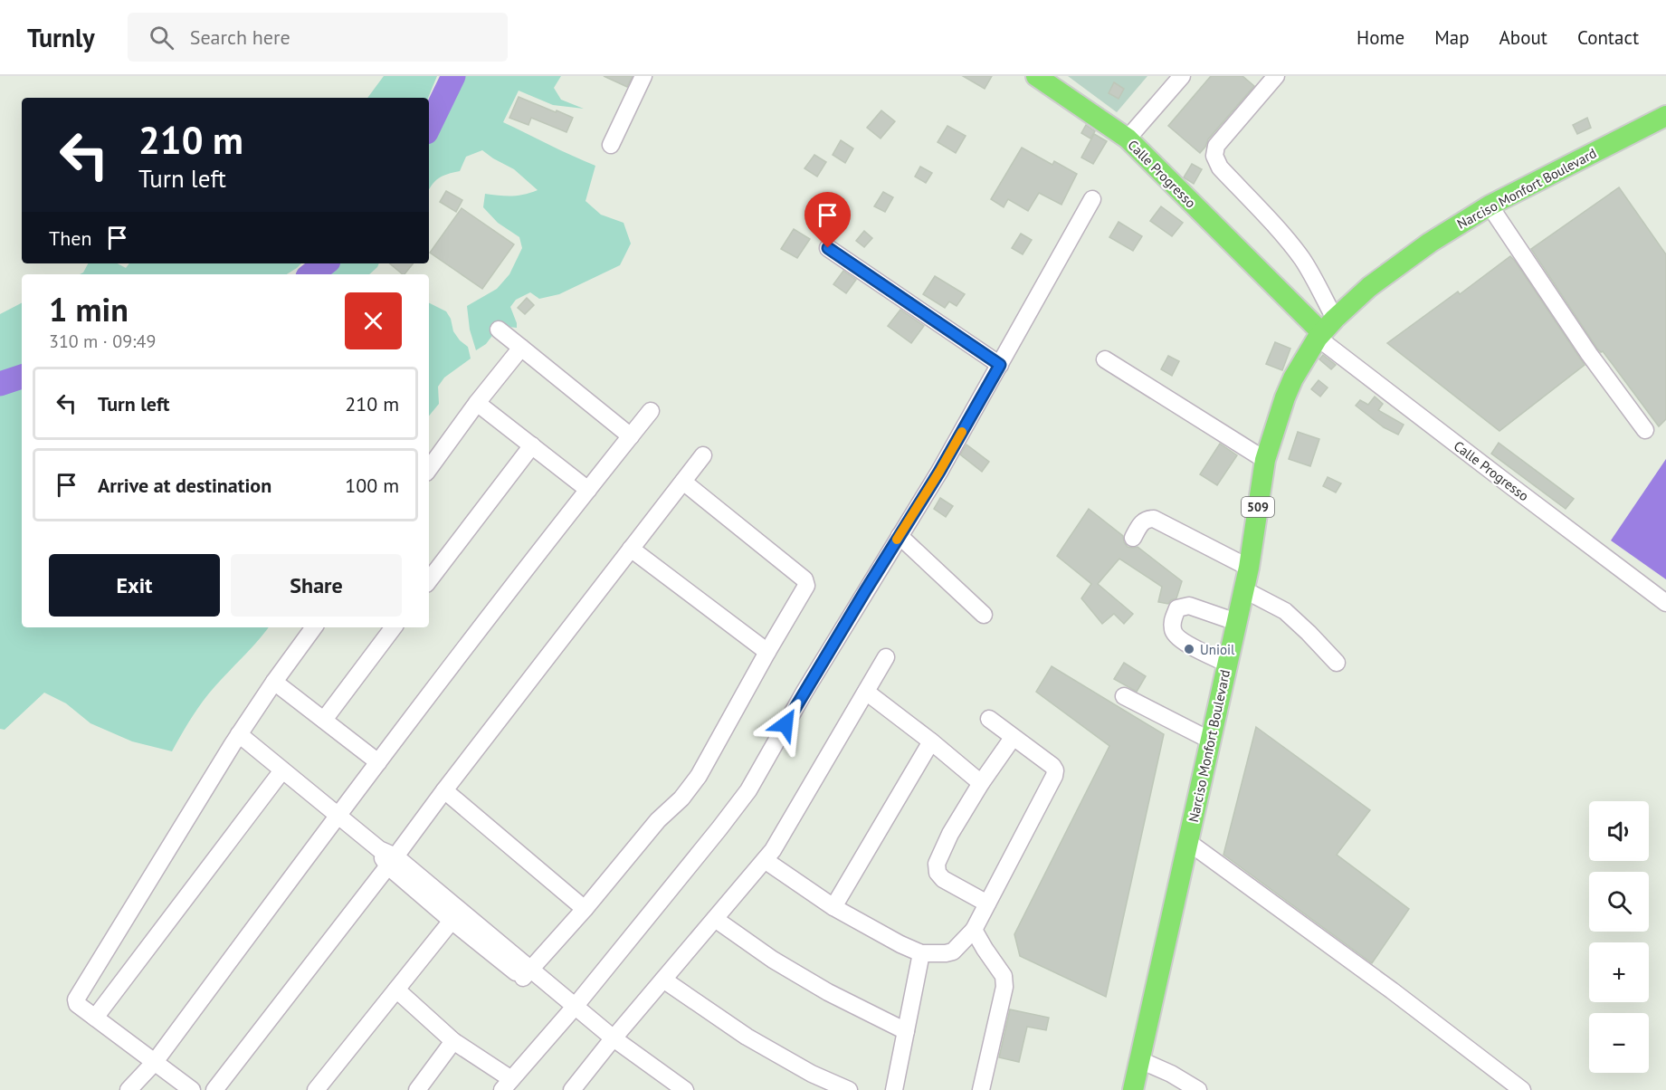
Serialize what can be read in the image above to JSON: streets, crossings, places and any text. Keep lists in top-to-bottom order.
{
  "streets": {
    "main road": ["Calle Progresso", "Narciso Monfort Boulevard", "509"]
  },
  "crossings": [
    ["Calle Progresso", "Narciso Monfort Boulevard"]
  ],
  "places": ["Unioil"],
  "page": {
    "header": "Turnly",
    "search": "Search here",
    "nav": [
      "Home",
      "Map",
      "About",
      "Contact"
    ],
    "turn": ["210 m", "Turn left"],
    "then": "Then",
    "heading": ["1 min", "310 m · 09:49"],
    "list": [
      {
        "name": "Turn left",
        "value": "210 m"
      },
      {
        "name": "Arrive at destination",
        "value": "100 m"
      }
    ],
    "buttons": ["Exit", "Share"],
    "map_buttons": ["+", "−"]
  }
}
